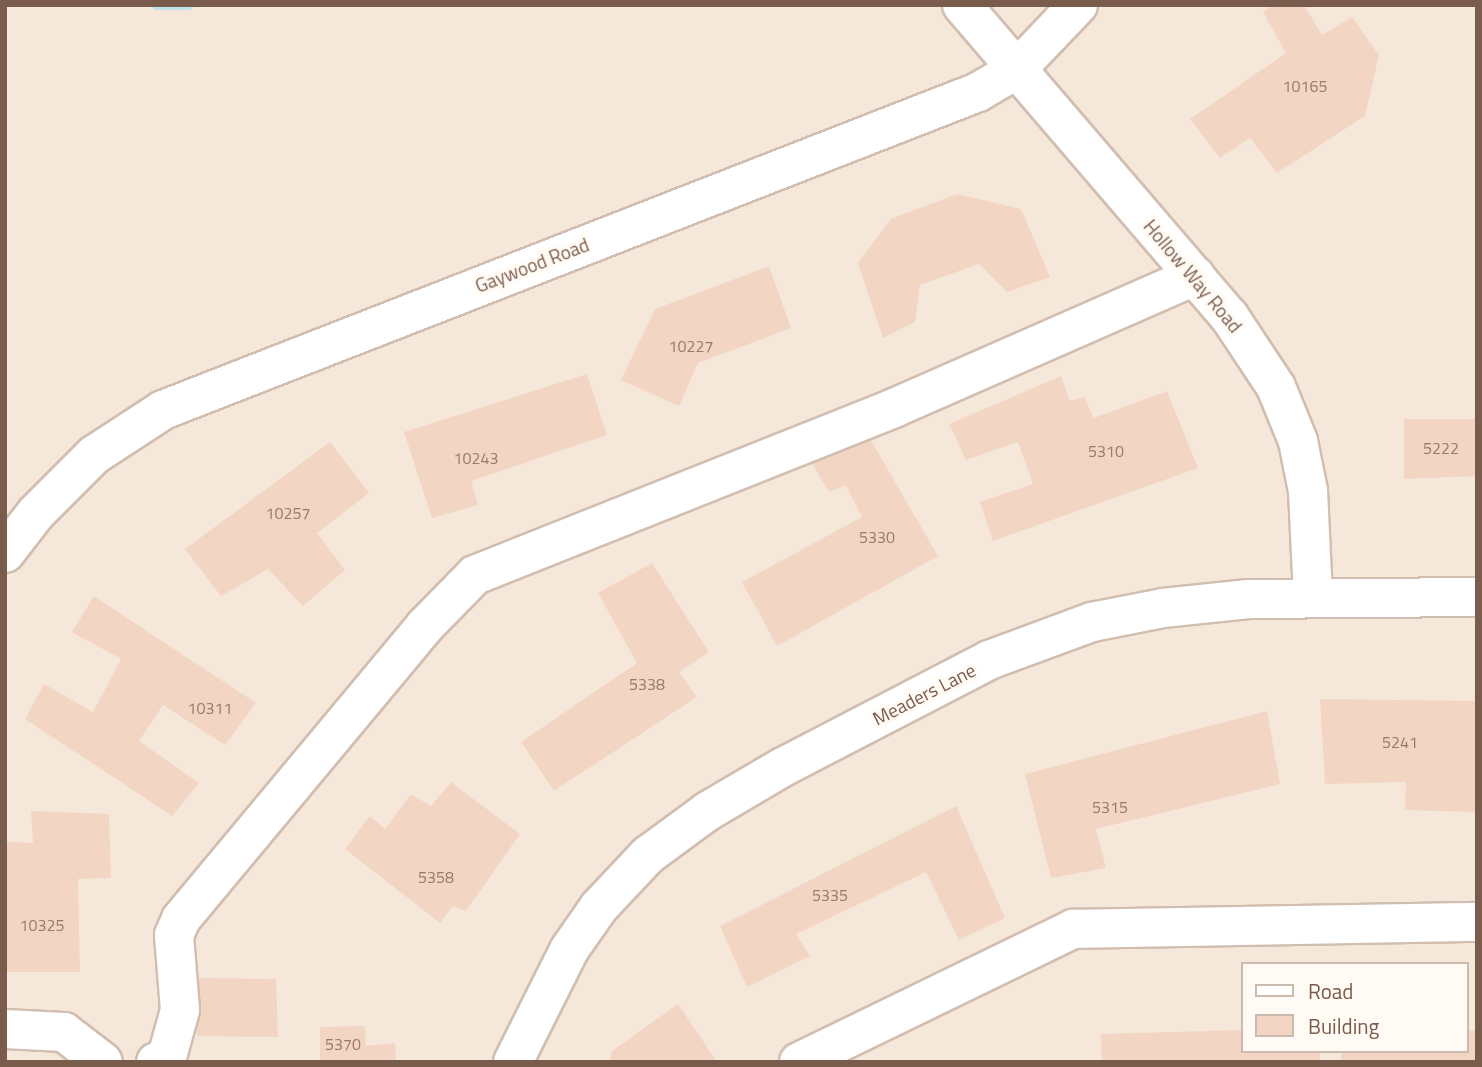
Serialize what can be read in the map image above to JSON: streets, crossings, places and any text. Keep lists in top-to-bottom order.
{
  "streets": {
    "street": ["Gaywood Road", "Hollow Way Road", "Meaders Lane"]
  },
  "crossings": [
    ["Gaywood Road", "Hollow Way Road"],
    ["Hollow Way Road", "Meaders Lane"]
  ],
  "house_numbers": [
    "10165",
    "10227",
    "5222",
    "5310",
    "10243",
    "10257",
    "5330",
    "5338",
    "10311",
    "5241",
    "5315",
    "5358",
    "5335",
    "10325",
    "5370"
  ],
  "legend": ["Road", "Building"]
}
